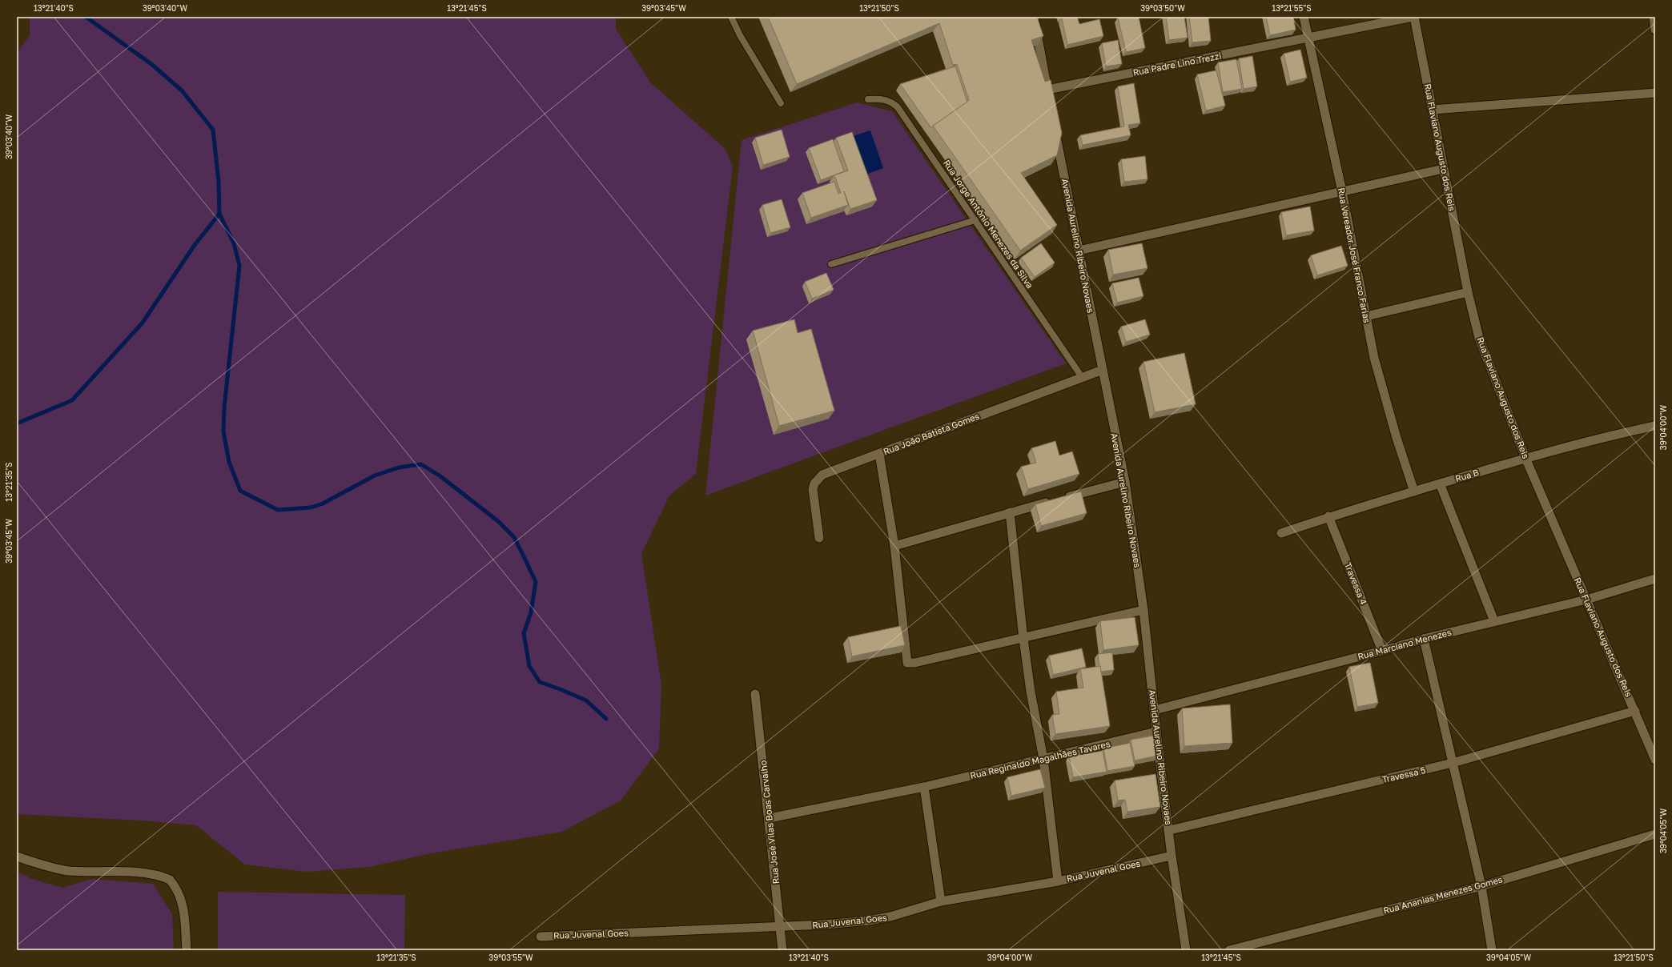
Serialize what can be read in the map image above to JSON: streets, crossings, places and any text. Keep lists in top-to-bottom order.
{
  "streets": {
    "street": [
      "Rua Padre Lino Trezzi",
      "Rua Flaviano Augusto dos Reis",
      "Avenida Aurelino Ribeiro Novaes",
      "Rua Vereador José Franco Farias",
      "Rua João Batista Gomes",
      "Rua B",
      "Travessa 4",
      "Rua Marciano Menezes",
      "Rua Reginaldo Magalhães Tavares",
      "Travessa 5",
      "Rua José Vilas Boas Carvalho",
      "Rua Juvenal Goes",
      "Rua Ananias Menezes Gomes"
    ],
    "lane": ["Rua Jorge Antônio Menezes da Silva"]
  },
  "crossings": [
    ["Rua Padre Lino Trezzi", "Rua Flaviano Augusto dos Reis"],
    ["Rua Padre Lino Trezzi", "Rua Vereador José Franco Farias"],
    ["Rua Flaviano Augusto dos Reis", "Rua B"],
    ["Rua Flaviano Augusto dos Reis", "Rua Marciano Menezes"],
    ["Rua Flaviano Augusto dos Reis", "Travessa 5"],
    ["Rua Jorge Antônio Menezes da Silva", "Rua João Batista Gomes"],
    ["Avenida Aurelino Ribeiro Novaes", "Rua João Batista Gomes"],
    ["Avenida Aurelino Ribeiro Novaes", "Rua Marciano Menezes"],
    ["Avenida Aurelino Ribeiro Novaes", "Rua Reginaldo Magalhães Tavares"],
    ["Avenida Aurelino Ribeiro Novaes", "Travessa 5"],
    ["Avenida Aurelino Ribeiro Novaes", "Rua Juvenal Goes"],
    ["Rua Vereador José Franco Farias", "Rua B"],
    ["Rua B", "Travessa 4"],
    ["Travessa 4", "Rua Marciano Menezes"],
    ["Rua Reginaldo Magalhães Tavares", "Rua José Vilas Boas Carvalho"],
    ["Rua José Vilas Boas Carvalho", "Rua Juvenal Goes"]
  ],
  "coordinates": [
    "13°21'40\"S",
    "39°03'40\"W",
    "13°21'45\"S",
    "39°03'45\"W",
    "13°21'50\"S",
    "39°03'50\"W",
    "13°21'55\"S",
    "39°04'00\"W",
    "13°21'35\"S",
    "39°04'05\"W",
    "39°03'55\"W"
  ]
}
